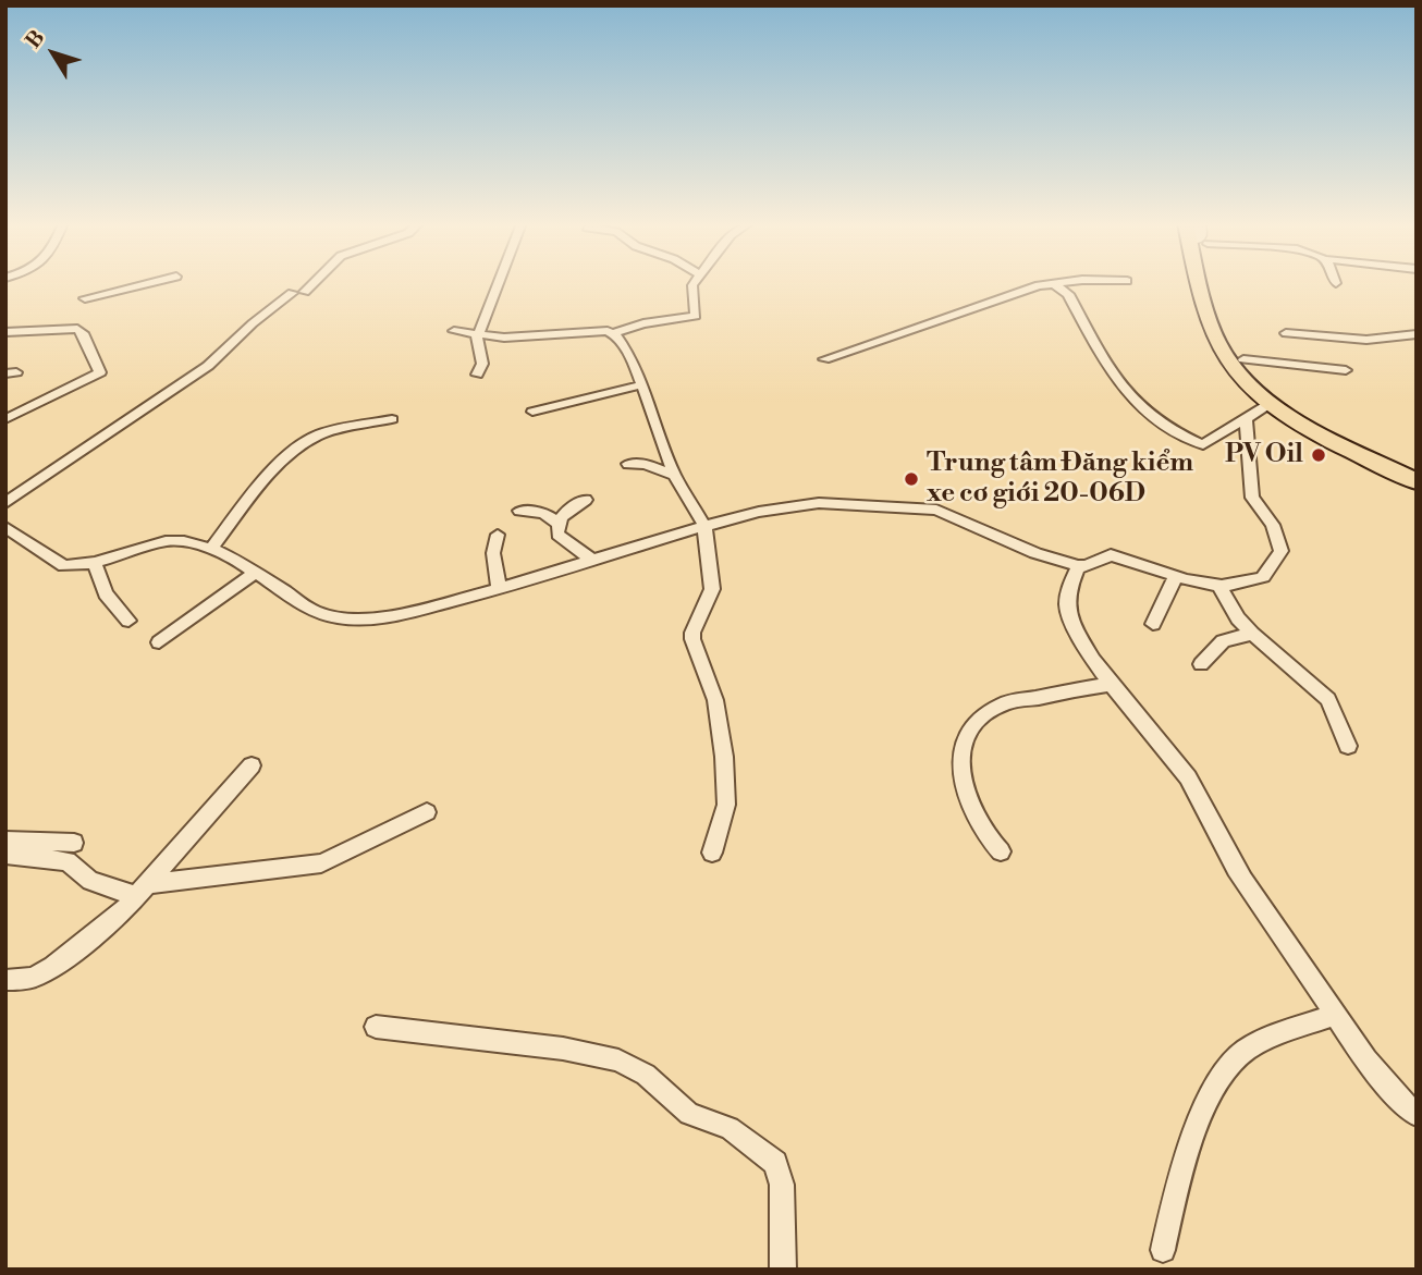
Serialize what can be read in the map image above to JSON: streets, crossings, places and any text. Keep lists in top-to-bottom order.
{
  "places": ["PV Oil", "Trung tâm Đăng kiểm xe cơ giới 20-06D"],
  "north": "top left"
}
